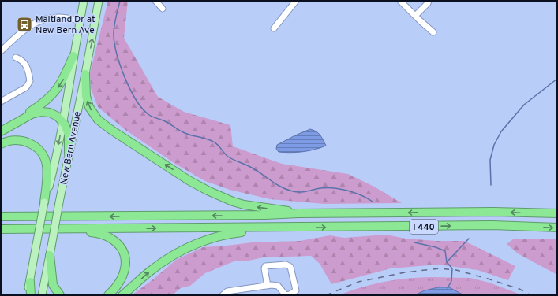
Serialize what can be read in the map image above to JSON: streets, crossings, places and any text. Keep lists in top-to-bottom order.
{
  "streets": {
    "highway": ["I 440"],
    "main road": ["New Bern Avenue"]
  },
  "places": {
    "bus stop": ["Maitland Dr at New Bern Ave"]
  }
}
